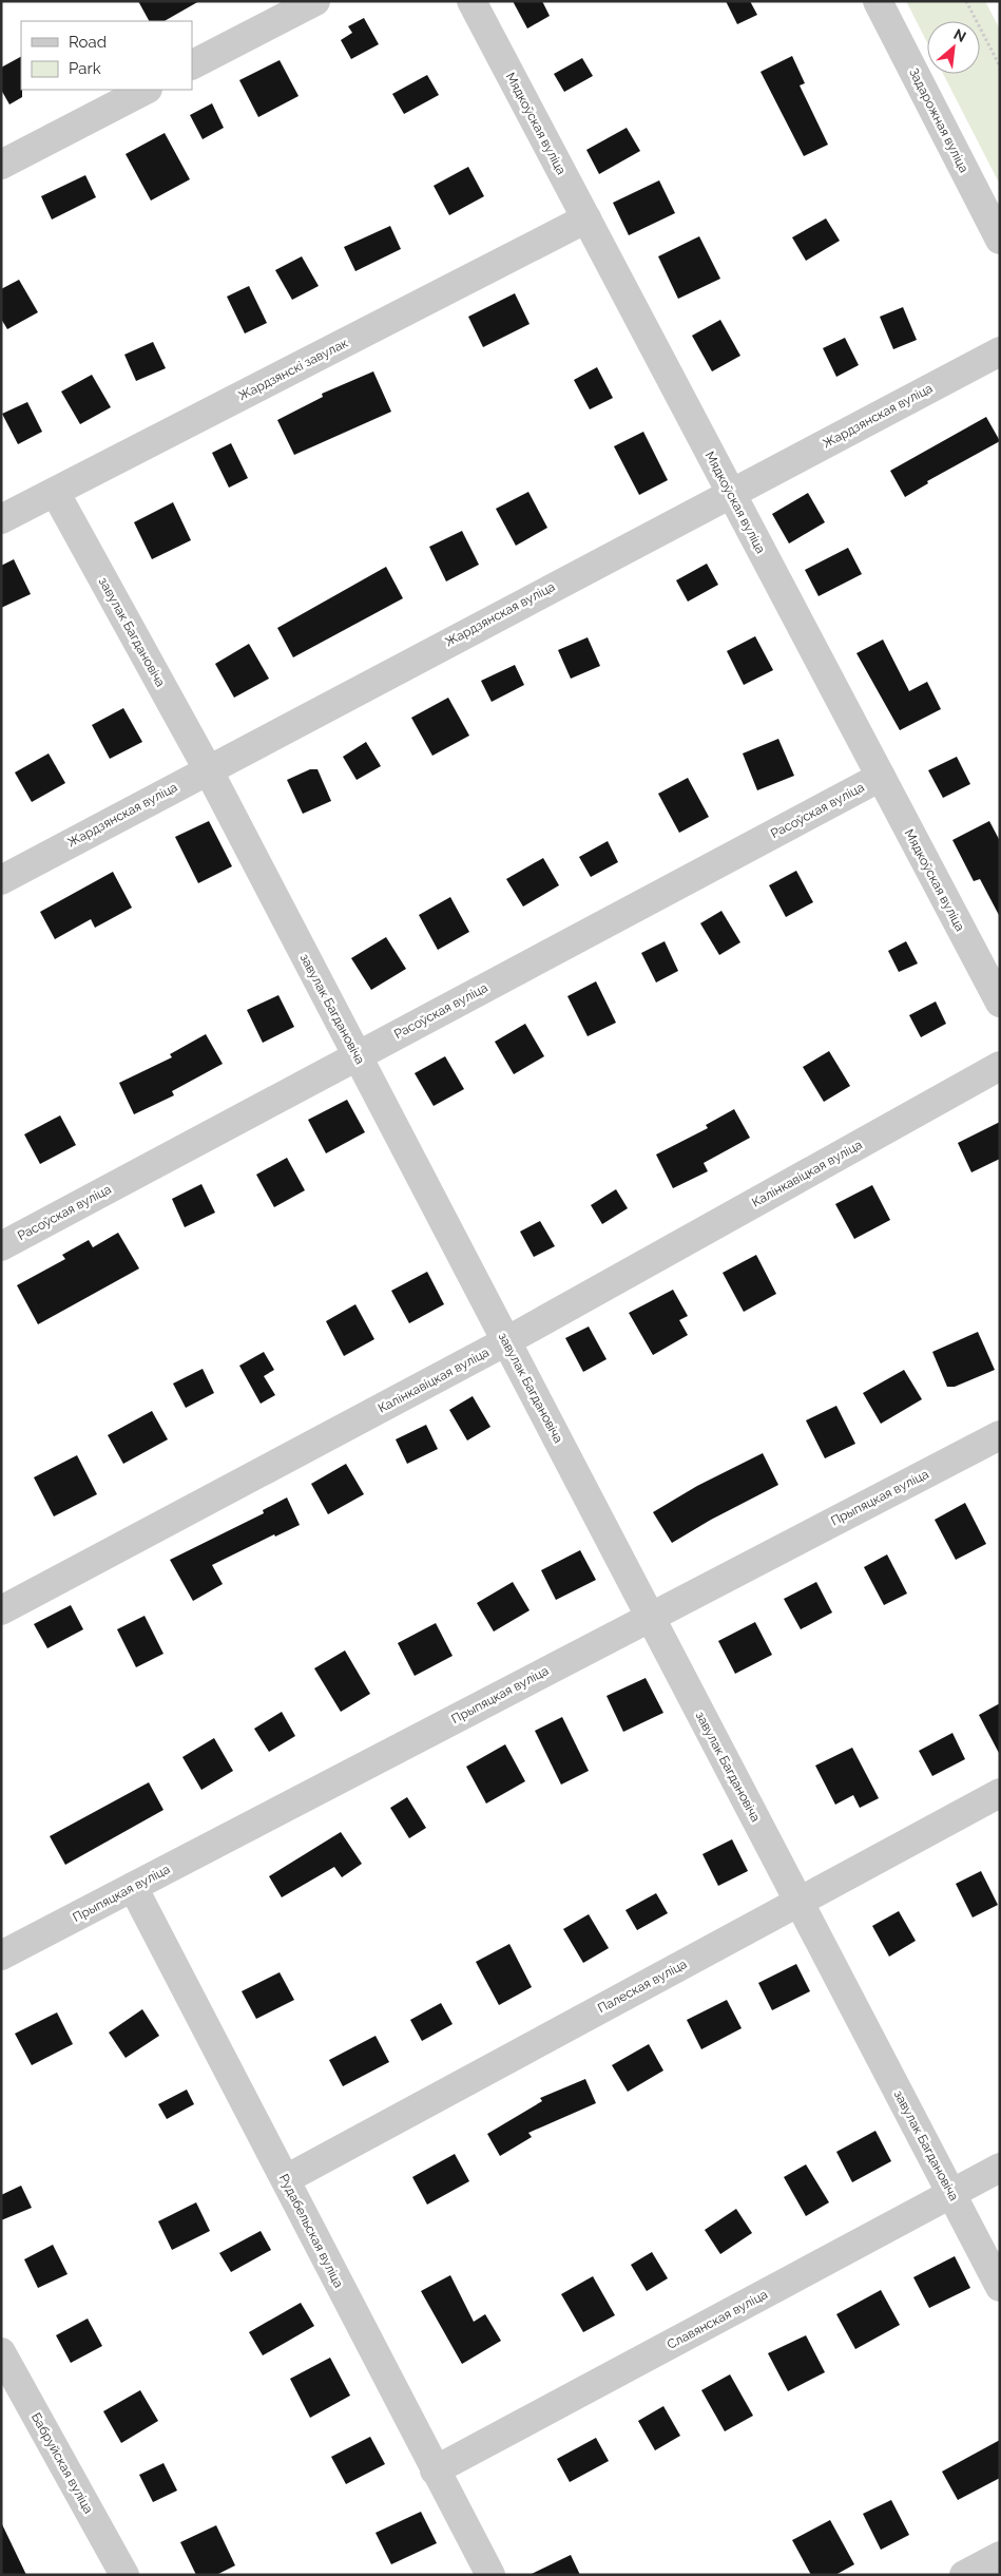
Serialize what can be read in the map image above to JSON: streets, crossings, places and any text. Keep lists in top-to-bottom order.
{
  "streets": {
    "street": [
      "Задарожная вуліца",
      "Мядкоўская вуліца",
      "Жардзянскі завулак",
      "Жардзянская вуліца",
      "завулак Багдановіча",
      "Расоўская вуліца",
      "Калінкавіцкая вуліца",
      "Прыпяцкая вуліца",
      "Палеская вуліца",
      "Рудабельская вуліца",
      "Славянская вуліца",
      "Бабруйская вуліца"
    ]
  },
  "crossings": [
    ["Мядкоўская вуліца", "Жардзянскі завулак"],
    ["Мядкоўская вуліца", "Жардзянская вуліца"],
    ["Мядкоўская вуліца", "Расоўская вуліца"],
    ["Жардзянскі завулак", "завулак Багдановіча"],
    ["Жардзянская вуліца", "завулак Багдановіча"],
    ["завулак Багдановіча", "Расоўская вуліца"],
    ["завулак Багдановіча", "Калінкавіцкая вуліца"],
    ["завулак Багдановіча", "Прыпяцкая вуліца"],
    ["завулак Багдановіча", "Палеская вуліца"],
    ["завулак Багдановіча", "Славянская вуліца"],
    ["Прыпяцкая вуліца", "Рудабельская вуліца"],
    ["Палеская вуліца", "Рудабельская вуліца"],
    ["Рудабельская вуліца", "Славянская вуліца"]
  ],
  "legend": ["Road", "Park"],
  "north": "top right"
}
